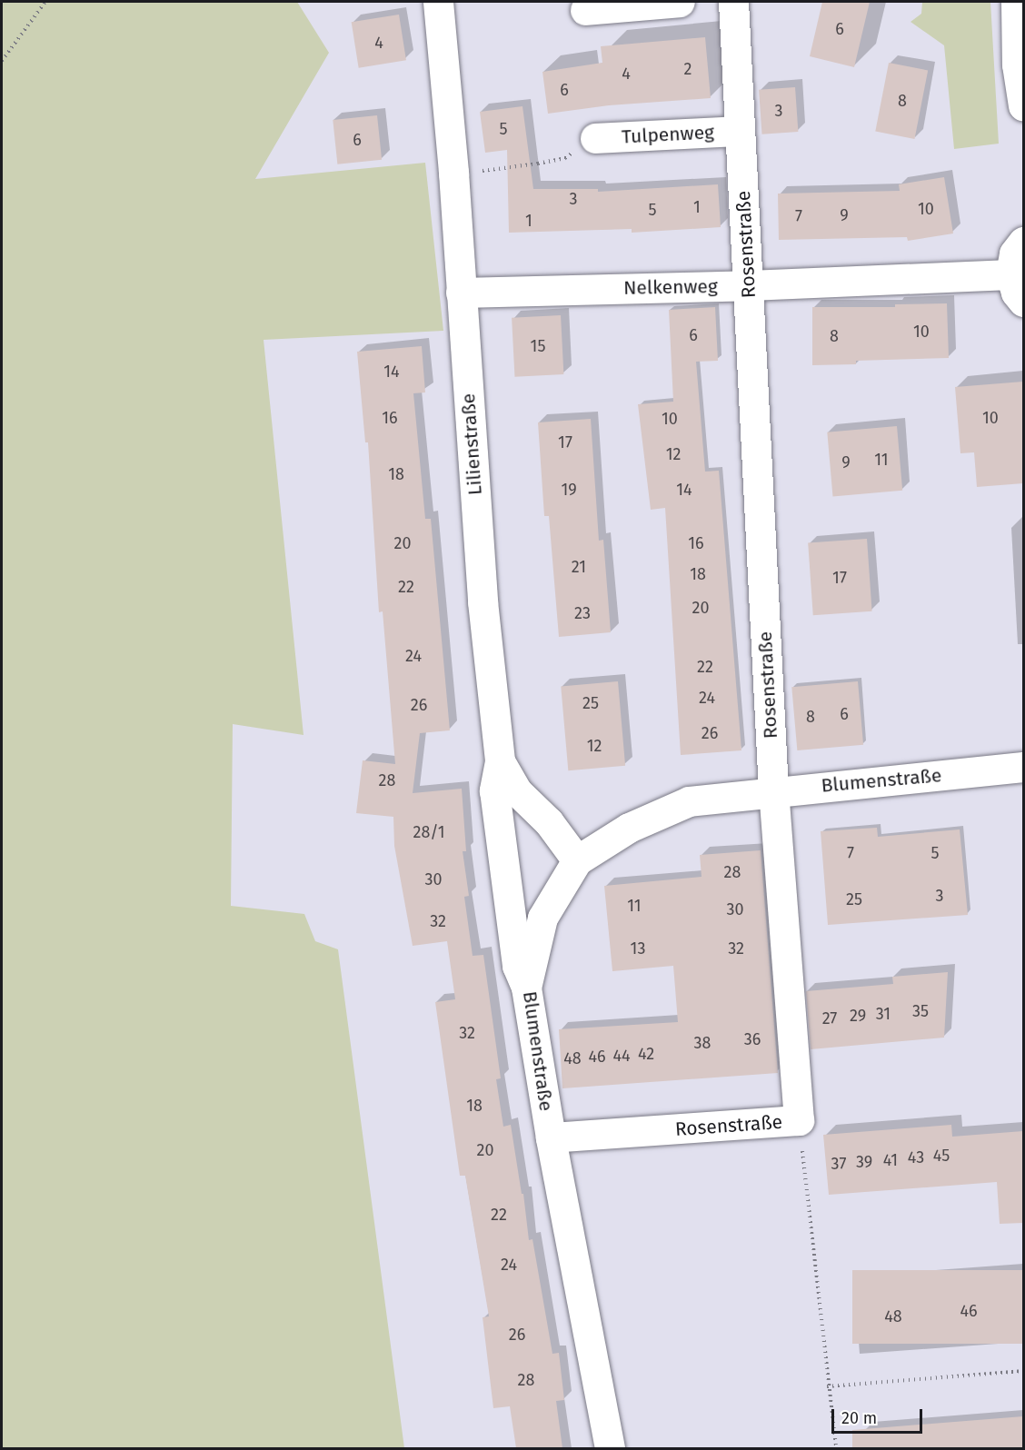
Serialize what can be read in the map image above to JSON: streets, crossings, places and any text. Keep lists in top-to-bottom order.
{
  "streets": {
    "street": [
      "Tulpenweg",
      "Rosenstraße",
      "Nelkenweg",
      "Lilienstraße",
      "Blumenstraße"
    ]
  },
  "crossings": [
    ["Tulpenweg", "Rosenstraße"],
    ["Rosenstraße", "Nelkenweg"],
    ["Rosenstraße", "Blumenstraße"],
    ["Nelkenweg", "Lilienstraße"],
    ["Lilienstraße", "Blumenstraße"]
  ],
  "house_numbers": [
    "6",
    "4",
    "2",
    "4",
    "6",
    "8",
    "3",
    "5",
    "6",
    "3",
    "1",
    "10",
    "5",
    "9",
    "7",
    "1",
    "10",
    "6",
    "8",
    "15",
    "14",
    "16",
    "10",
    "10",
    "17",
    "12",
    "11",
    "9",
    "18",
    "19",
    "14",
    "20",
    "16",
    "21",
    "18",
    "17",
    "22",
    "20",
    "23",
    "24",
    "22",
    "24",
    "25",
    "26",
    "6",
    "8",
    "26",
    "12",
    "28",
    "28/1",
    "7",
    "5",
    "28",
    "30",
    "3",
    "25",
    "11",
    "30",
    "32",
    "13",
    "32",
    "35",
    "31",
    "29",
    "27",
    "32",
    "36",
    "38",
    "42",
    "44",
    "46",
    "48",
    "18",
    "20",
    "45",
    "43",
    "41",
    "39",
    "37",
    "22",
    "24",
    "46",
    "48",
    "26",
    "28"
  ],
  "scale_bar": "20 m"
}
